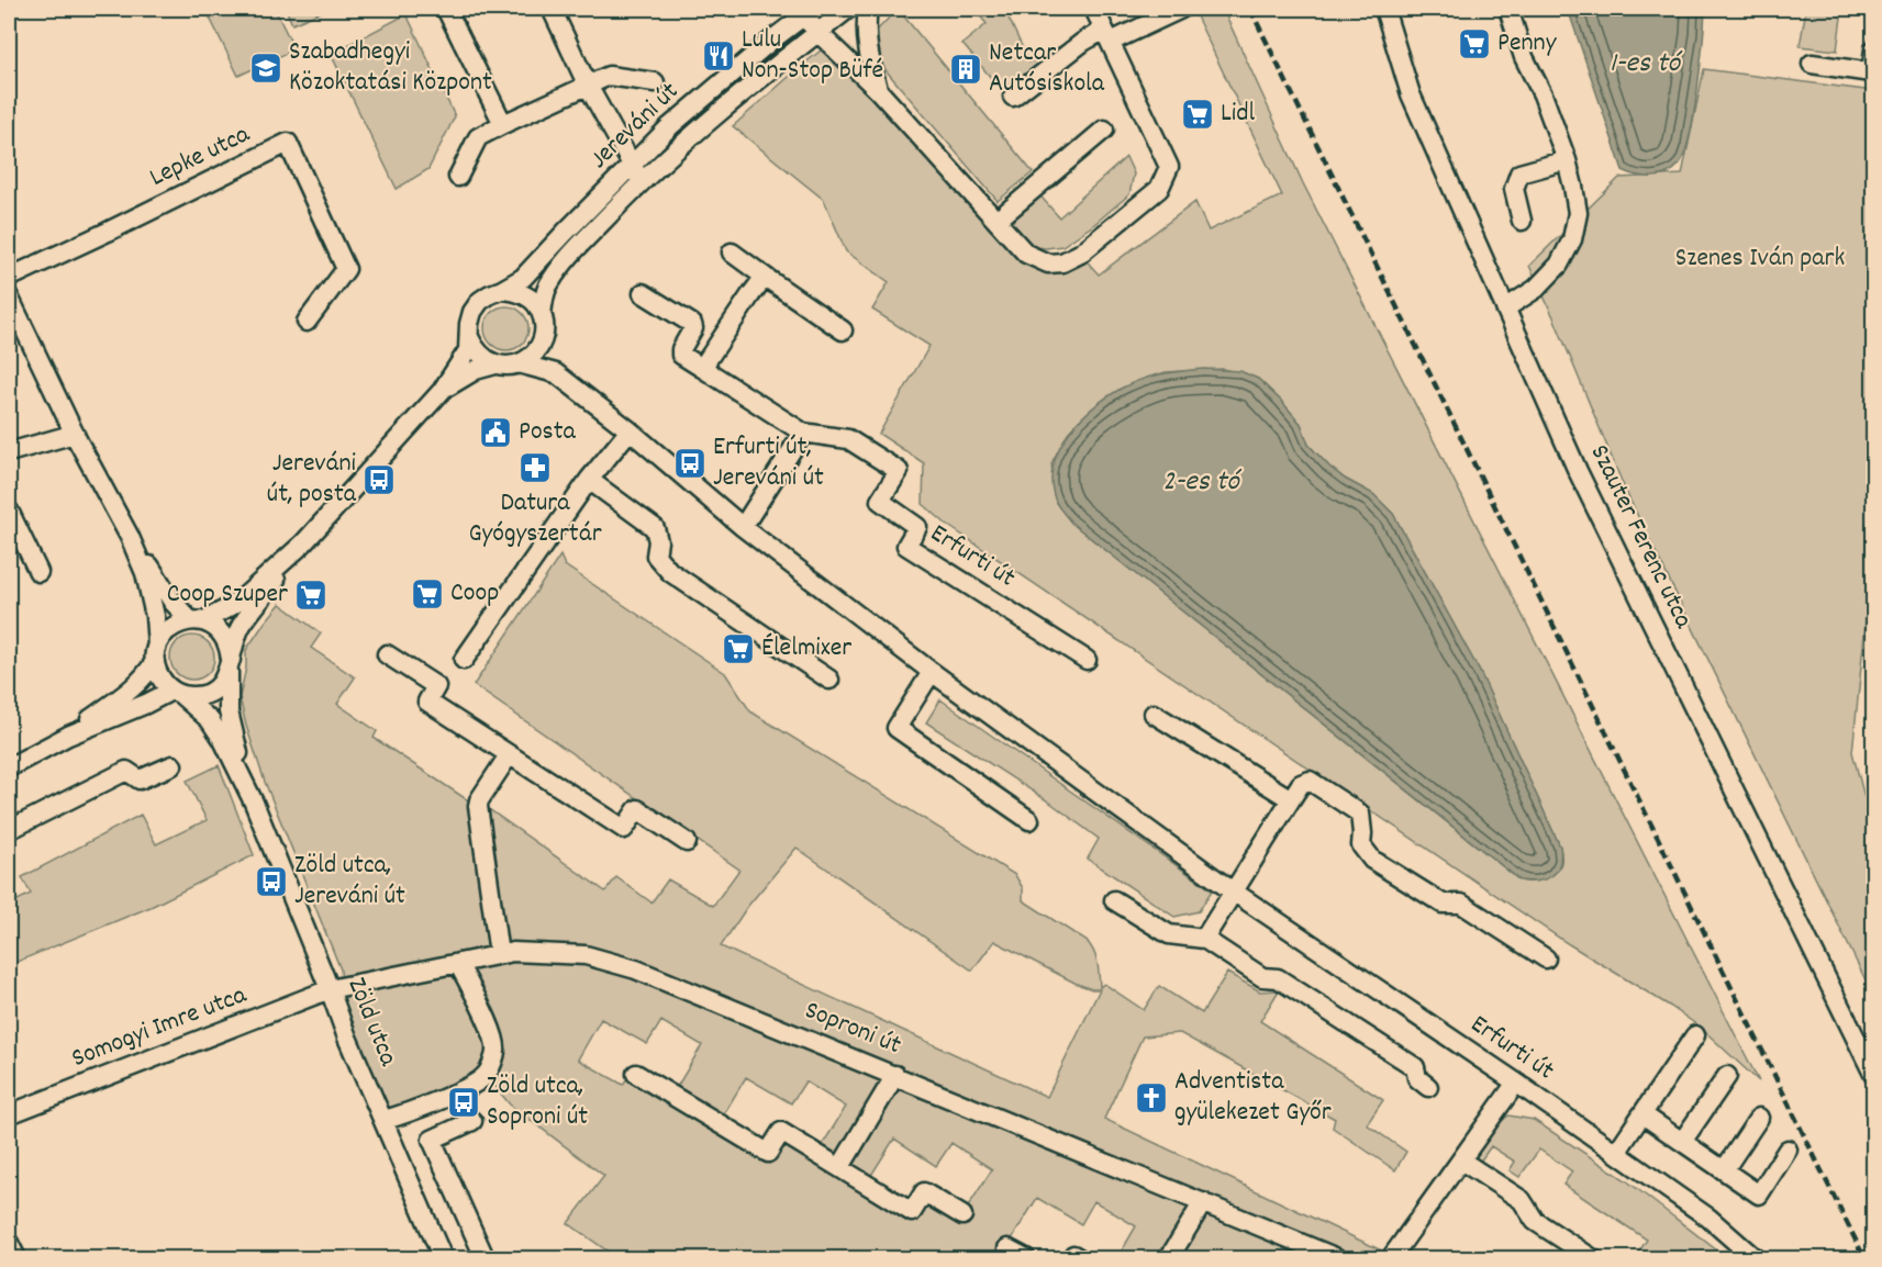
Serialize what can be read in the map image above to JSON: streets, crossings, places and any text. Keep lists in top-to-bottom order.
{
  "streets": {
    "street": [
      "Jereváni út",
      "Lepke utca",
      "Szauter Ferenc utca",
      "Erfurti út",
      "Zöld utca",
      "Somogyi Imre utca",
      "Soproni út"
    ]
  },
  "crossings": [
    ["Jereváni út", "Erfurti út"],
    ["Jereváni út", "Zöld utca"],
    ["Zöld utca", "Somogyi Imre utca"],
    ["Zöld utca", "Soproni út"],
    ["Somogyi Imre utca", "Soproni út"]
  ],
  "water": ["1-es tó", "2-es tó"],
  "parks": ["Szenes Iván park"],
  "places": {
    "supermarket": [
      "Penny",
      "Lidl",
      "Coop",
      "Coop Szuper",
      "Élelmixer"
    ],
    "restaurant": ["Lulu Non-Stop Büfé"],
    "school or university": ["Szabadhegyi Közoktatási Központ"],
    "building": ["Netcar Autósiskola"],
    "public building": ["Posta"],
    "bus stop": [
      "Erfurti út, Jereváni út",
      "Jereváni út, posta",
      "Zöld utca, Jereváni út",
      "Zöld utca, Soproni út"
    ],
    "pharmacy": ["Datura Gyógyszertár"],
    "church": ["Adventista gyülekezet Győr"]
  }
}
